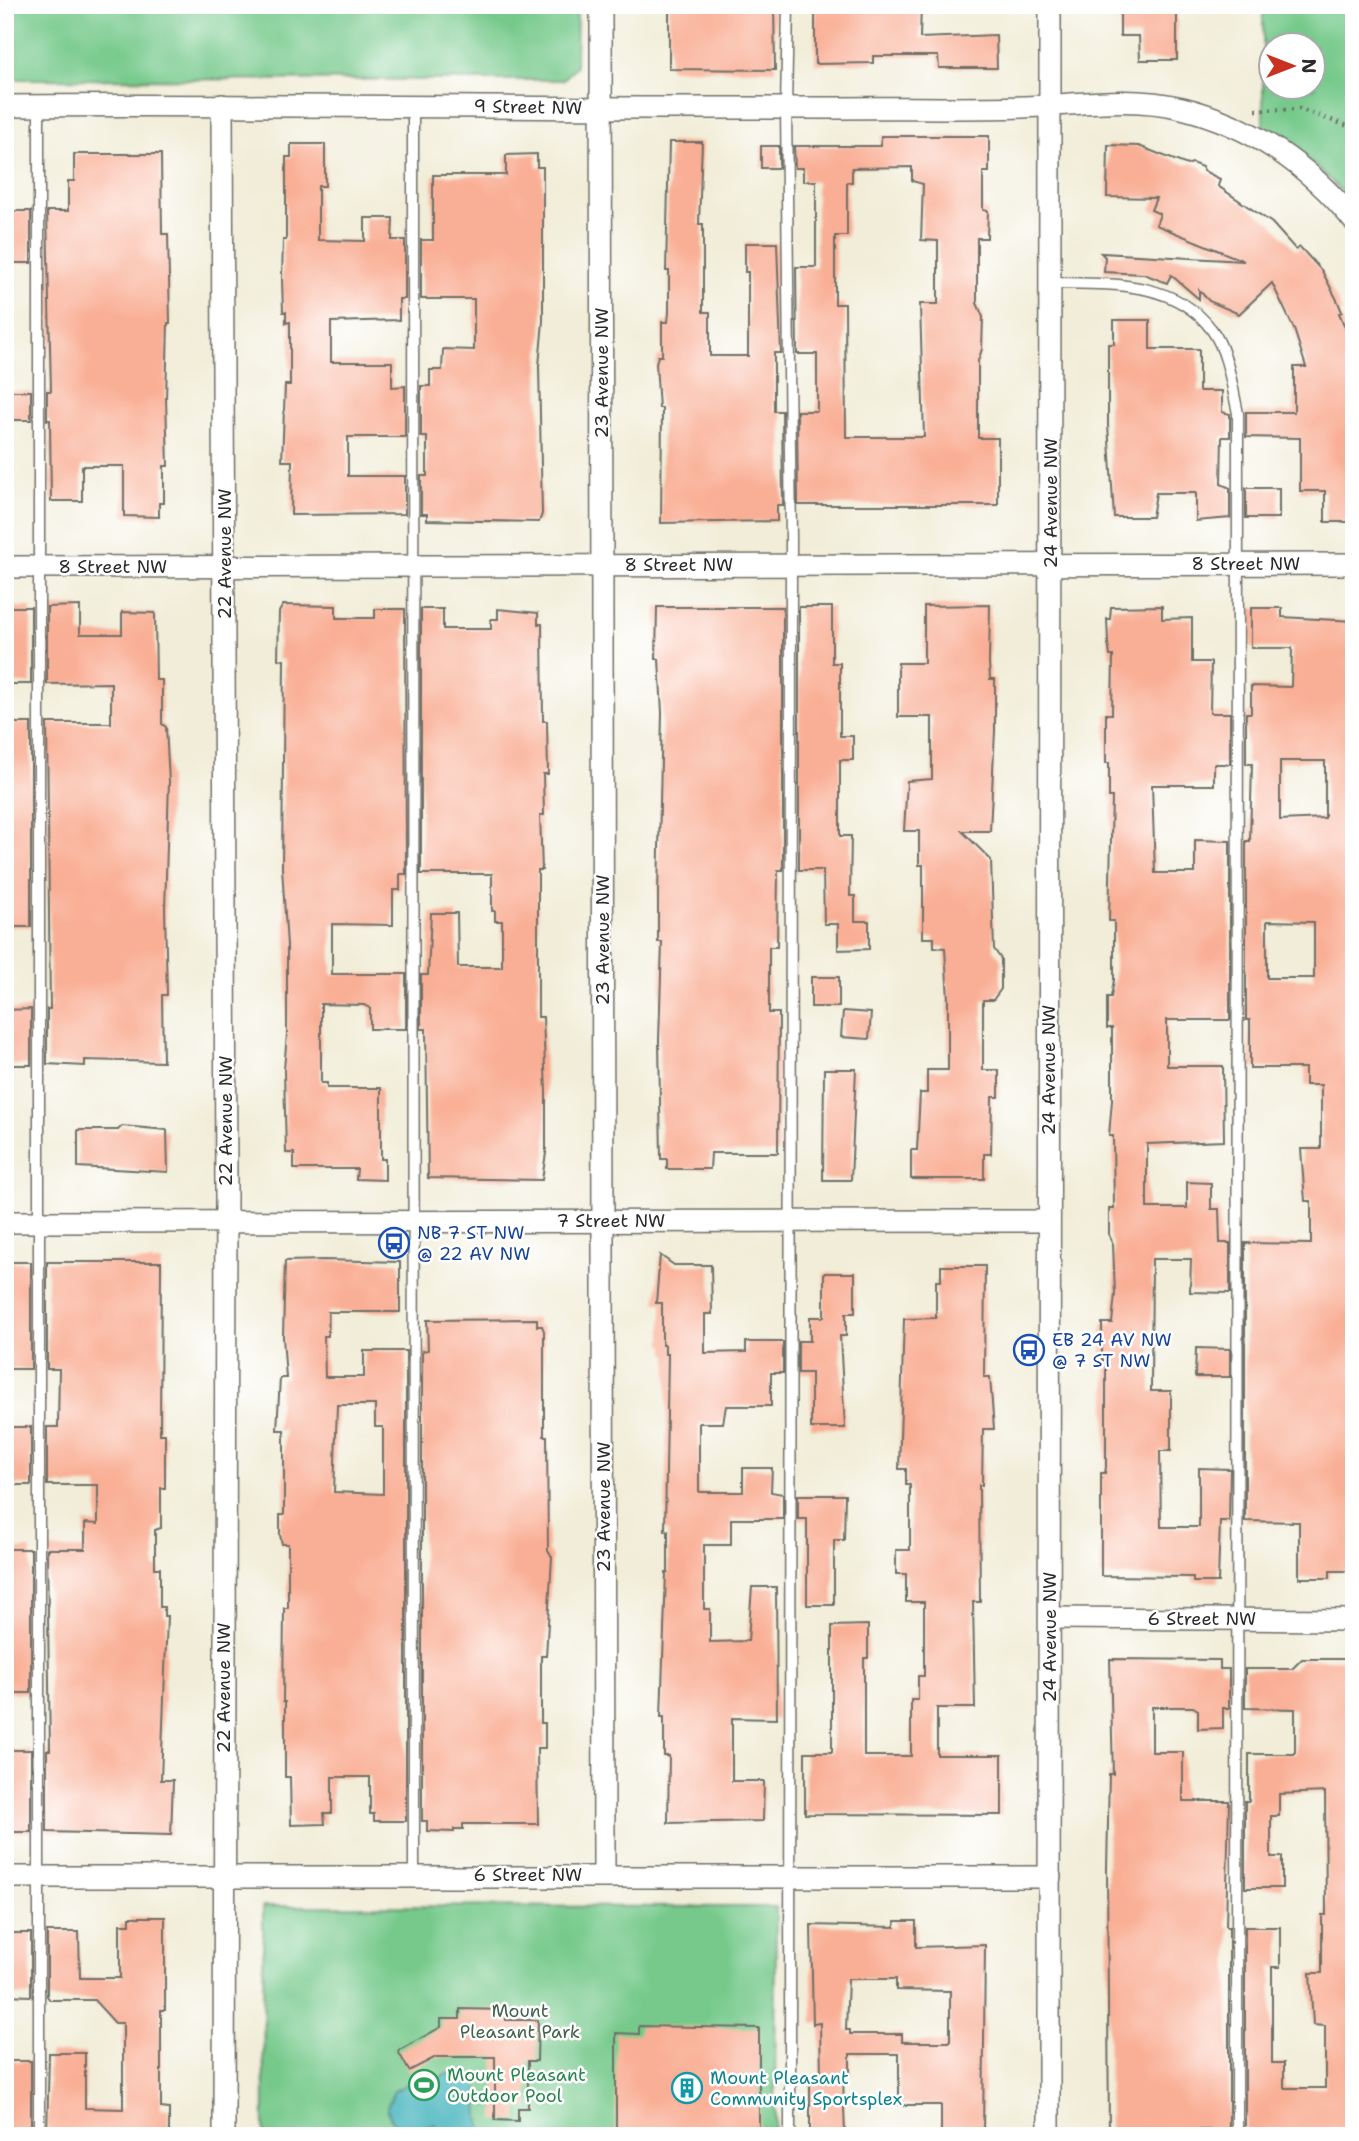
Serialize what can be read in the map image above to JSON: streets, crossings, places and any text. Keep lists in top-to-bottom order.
{
  "streets": {
    "street": [
      "9 Street NW",
      "23 Avenue NW",
      "24 Avenue NW",
      "22 Avenue NW",
      "8 Street NW",
      "7 Street NW",
      "6 Street NW"
    ]
  },
  "crossings": [
    ["9 Street NW", "23 Avenue NW"],
    ["9 Street NW", "24 Avenue NW"],
    ["9 Street NW", "22 Avenue NW"],
    ["23 Avenue NW", "8 Street NW"],
    ["23 Avenue NW", "7 Street NW"],
    ["23 Avenue NW", "6 Street NW"],
    ["24 Avenue NW", "8 Street NW"],
    ["24 Avenue NW", "7 Street NW"],
    ["24 Avenue NW", "6 Street NW"],
    ["22 Avenue NW", "8 Street NW"],
    ["22 Avenue NW", "7 Street NW"],
    ["22 Avenue NW", "6 Street NW"]
  ],
  "parks": ["Mount Pleasant Park"],
  "places": {
    "bus stop": ["NB 7 ST NW @ 22 AV NW", "EB 24 AV NW @ 7 ST NW"],
    "sports": ["Mount Pleasant Outdoor Pool"],
    "building": ["Mount Pleasant Community Sportsplex"]
  },
  "north": "right"
}
